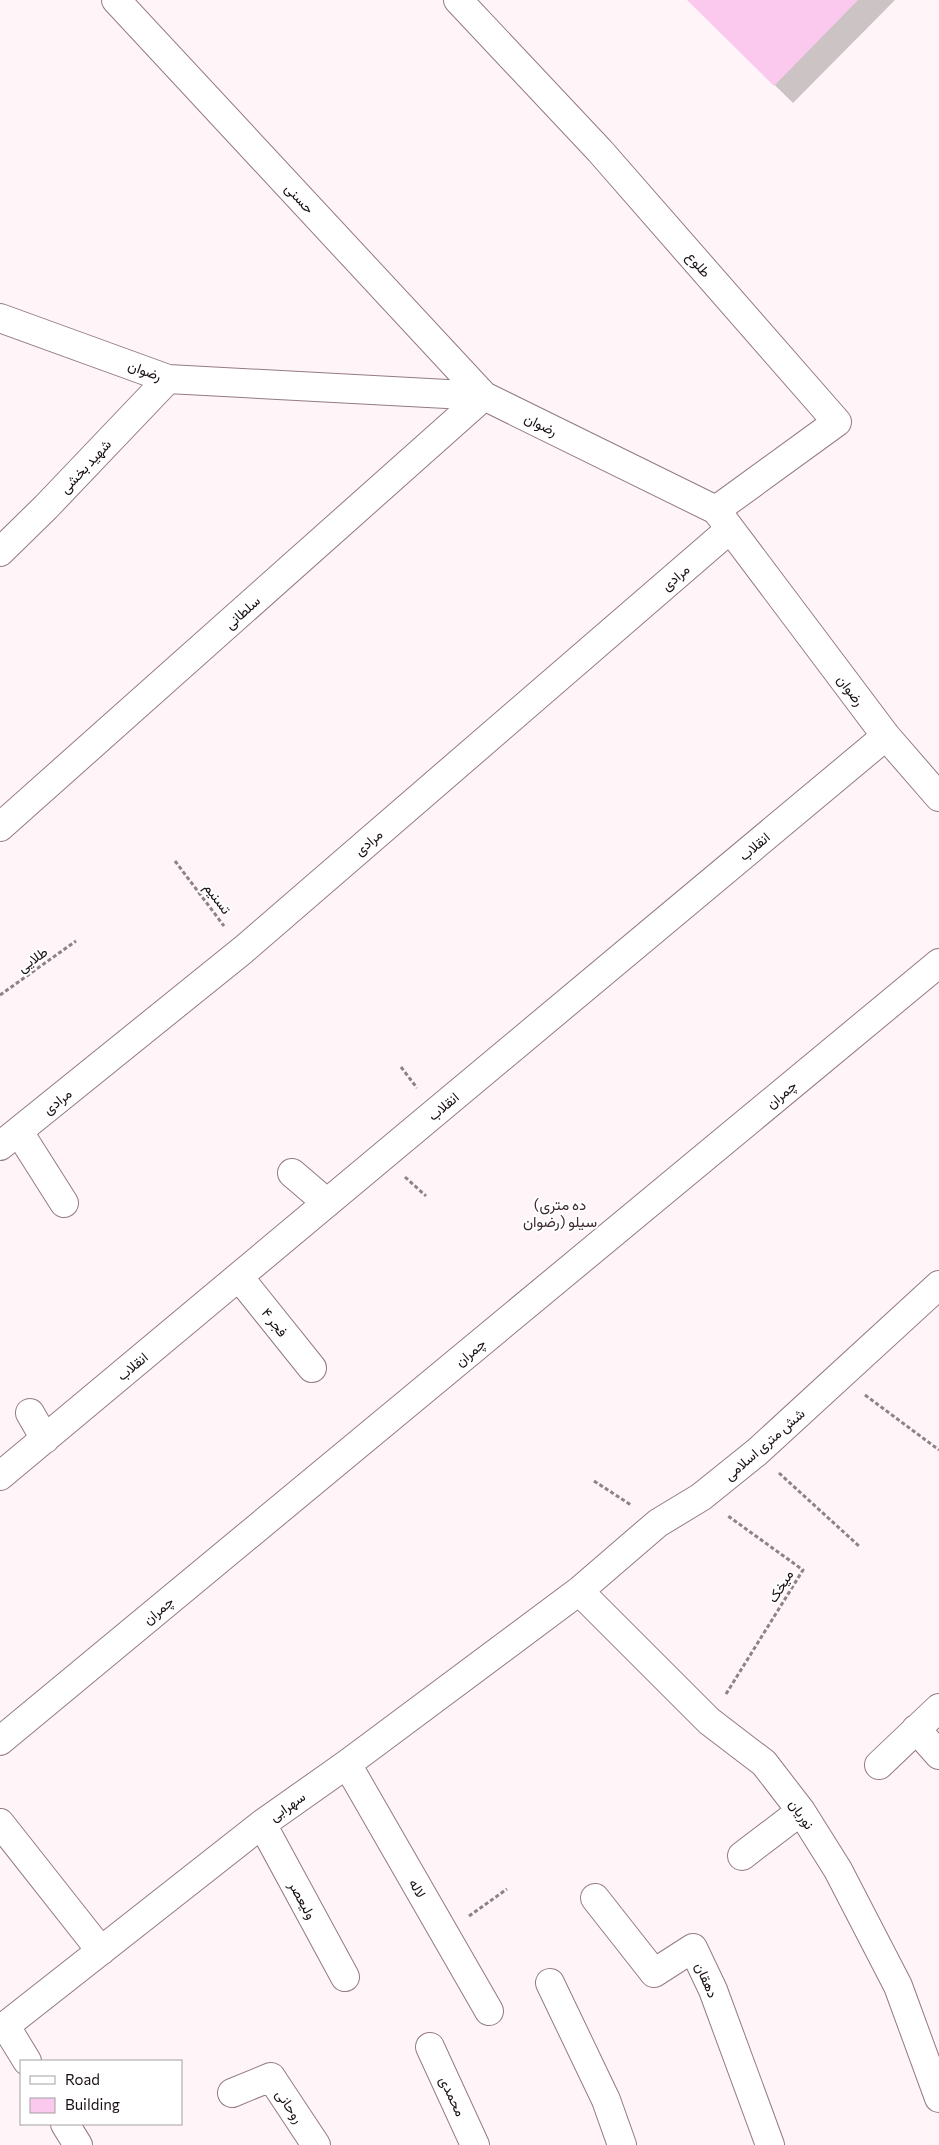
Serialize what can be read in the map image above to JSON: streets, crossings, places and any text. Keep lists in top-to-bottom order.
{
  "streets": {
    "street": [
      "حسنی",
      "طلوع",
      "رضوان",
      "شهید بخشی",
      "مرادی",
      "سلطانی",
      "انقلاب",
      "چمران",
      "فجر ۴",
      "شش متری اسلامی",
      "سهرابی",
      "نوریان",
      "لاله",
      "ولیعصر",
      "دهقان",
      "محمدی",
      "روحانی"
    ],
    "path": ["تسنیم", "طلایی", "میخک"]
  },
  "crossings": [
    ["حسنی", "رضوان"],
    ["حسنی", "سلطانی"],
    ["طلوع", "رضوان"],
    ["طلوع", "مرادی"],
    ["رضوان", "شهید بخشی"],
    ["رضوان", "مرادی"],
    ["رضوان", "سلطانی"],
    ["رضوان", "انقلاب"],
    ["مرادی", "تسنیم"],
    ["انقلاب", "فجر ۴"],
    ["شش متری اسلامی", "میخک"],
    ["شش متری اسلامی", "سهرابی"],
    ["شش متری اسلامی", "نوریان"],
    ["میخک", "نوریان"],
    ["سهرابی", "نوریان"],
    ["سهرابی", "لاله"],
    ["سهرابی", "ولیعصر"]
  ],
  "districts": ["(ده متری سیلو (رضوان"],
  "legend": ["Road", "Building"]
}
